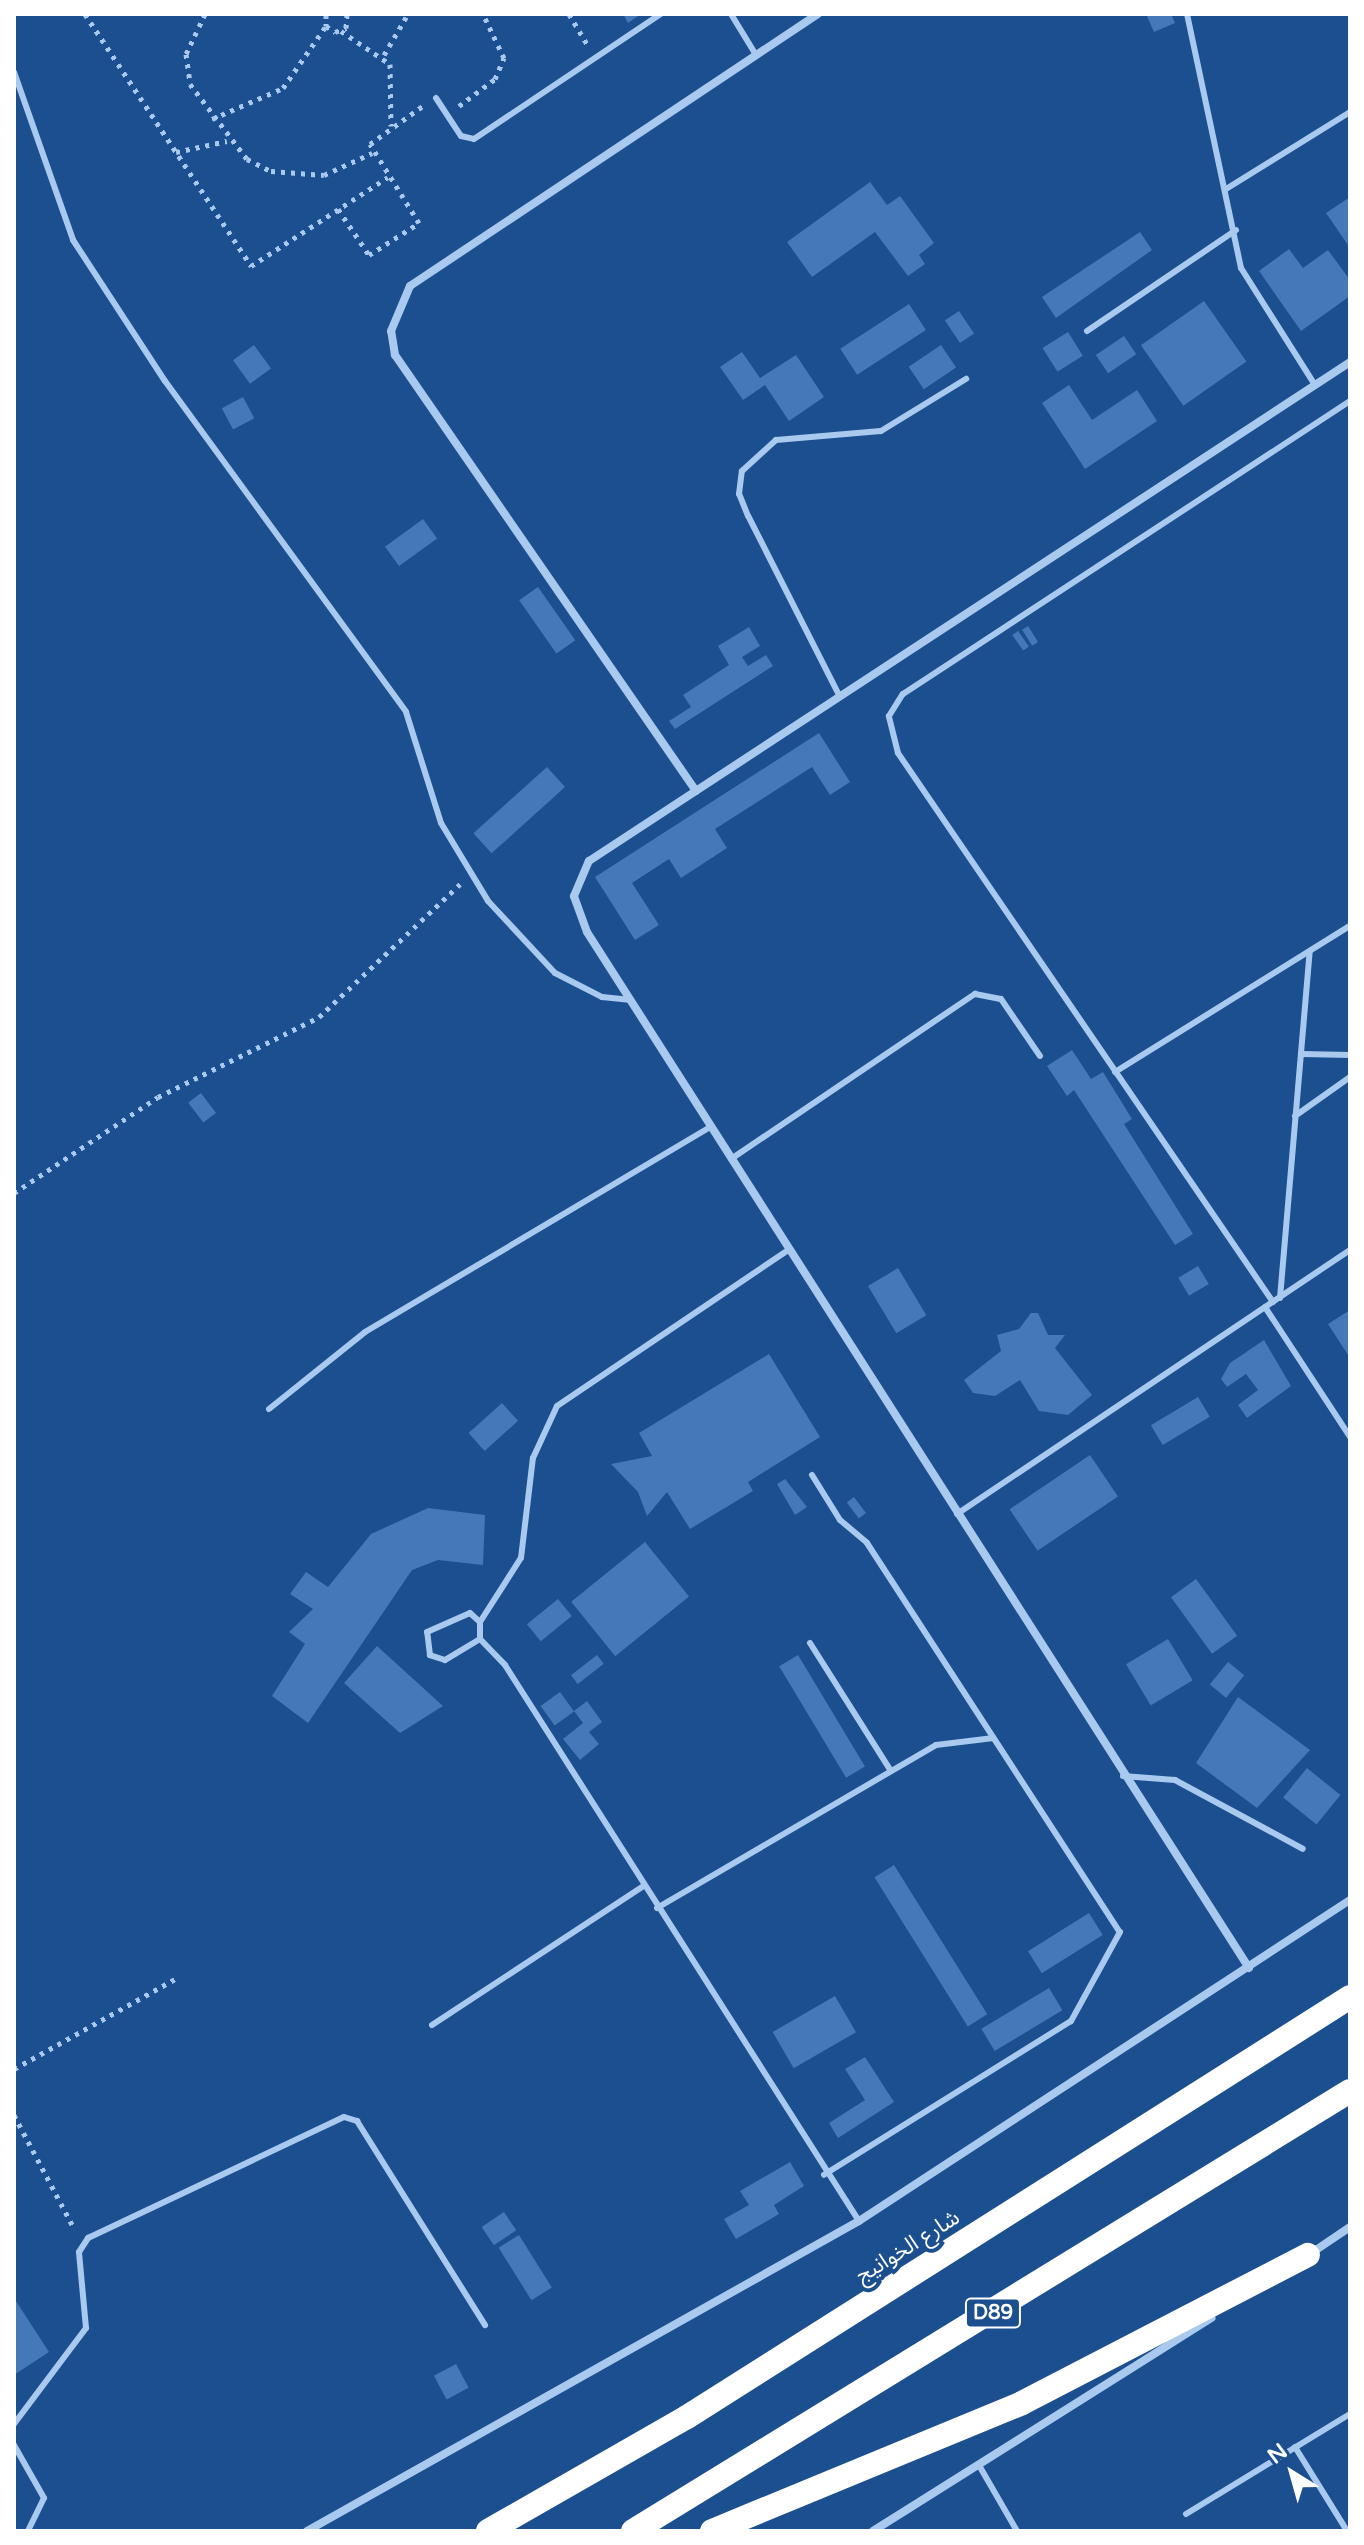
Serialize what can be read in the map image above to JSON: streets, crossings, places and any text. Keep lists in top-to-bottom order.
{
  "streets": {
    "highway": ["شارع الخوانيج", "D89"]
  },
  "north": "top left"
}
